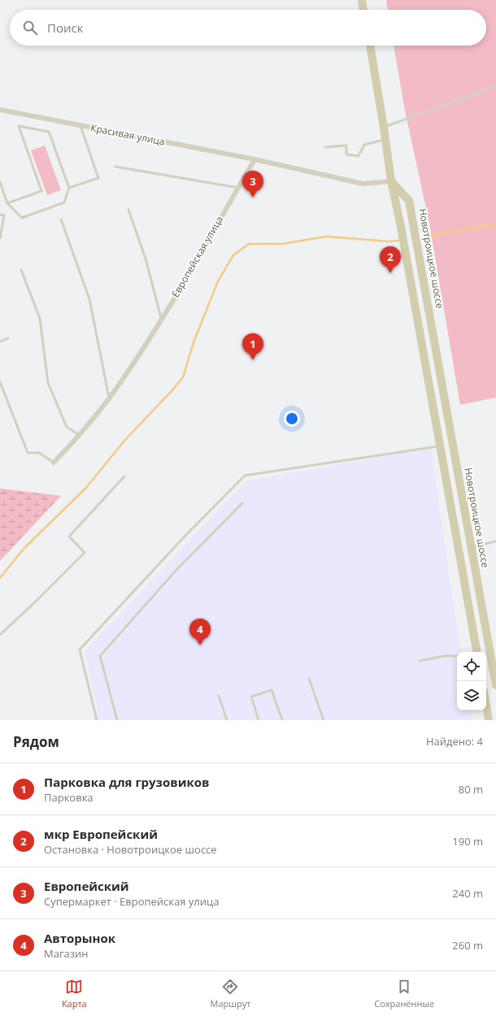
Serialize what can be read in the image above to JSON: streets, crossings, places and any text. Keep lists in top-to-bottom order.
{
  "streets": {
    "main road": ["Новотроицкое шоссе"],
    "street": ["Красивая улица", "Европейская улица"]
  },
  "crossings": [
    ["Красивая улица", "Европейская улица"]
  ],
  "page": {
    "search": "Поиск",
    "pins": [
      "3",
      "2",
      "1",
      "4"
    ],
    "heading": ["Рядом", "Найдено: 4"],
    "list": [
      {
        "mark": "1",
        "name": "Парковка для грузовиков",
        "note": "Парковка",
        "value": "80 m"
      },
      {
        "mark": "2",
        "name": "мкр Европейский",
        "note": "Остановка · Новотроицкое шоссе",
        "value": "190 m"
      },
      {
        "mark": "3",
        "name": "Европейский",
        "note": "Супермаркет · Европейская улица",
        "value": "240 m"
      },
      {
        "mark": "4",
        "name": "Авторынок",
        "note": "Магазин",
        "value": "260 m"
      }
    ],
    "nav": ["Карта", "Маршрут", "Сохранённые"]
  }
}
